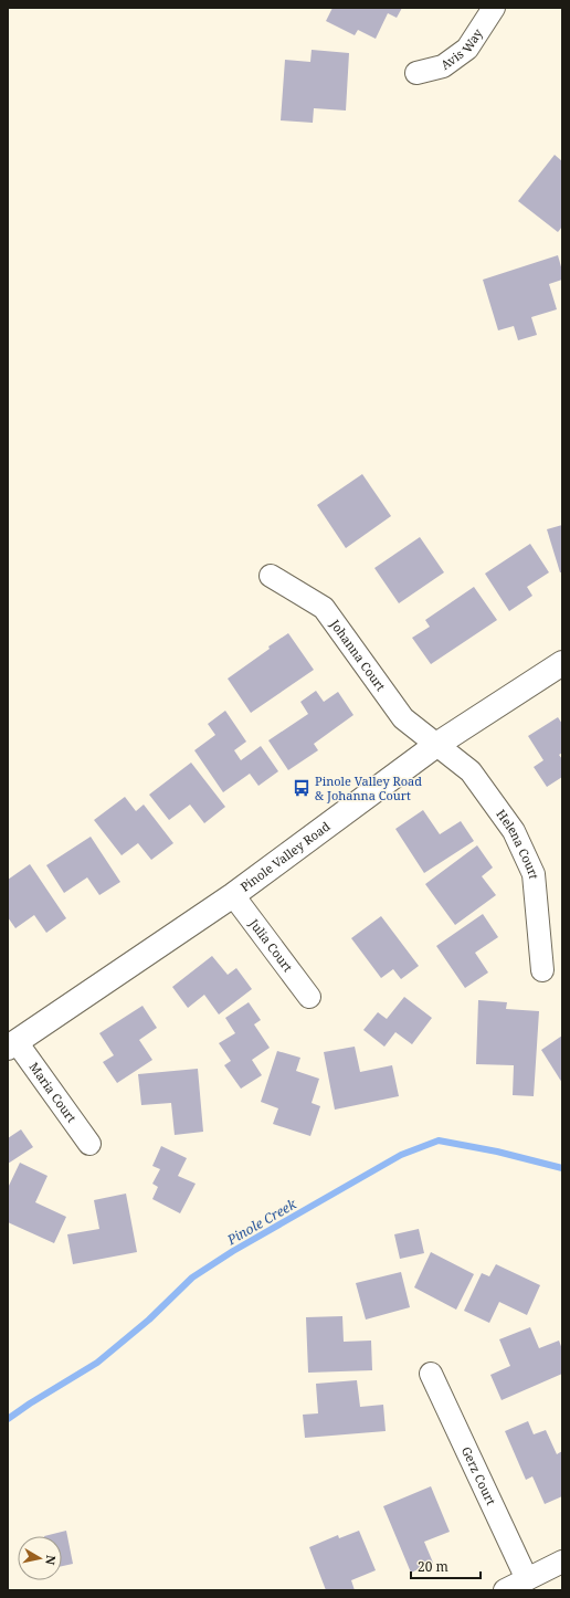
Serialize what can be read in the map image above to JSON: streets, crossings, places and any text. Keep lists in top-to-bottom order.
{
  "streets": {
    "main road": ["Pinole Valley Road"],
    "street": [
      "Avis Way",
      "Johanna Court",
      "Helena Court",
      "Julia Court",
      "Maria Court",
      "Gerz Court"
    ]
  },
  "crossings": [
    ["Johanna Court", "Helena Court"],
    ["Johanna Court", "Pinole Valley Road"],
    ["Helena Court", "Pinole Valley Road"],
    ["Pinole Valley Road", "Julia Court"],
    ["Pinole Valley Road", "Maria Court"]
  ],
  "water": ["Pinole Creek"],
  "places": {
    "bus stop": ["Pinole Valley Road & Johanna Court"]
  },
  "scale_bar": "20 m",
  "north": "right"
}
